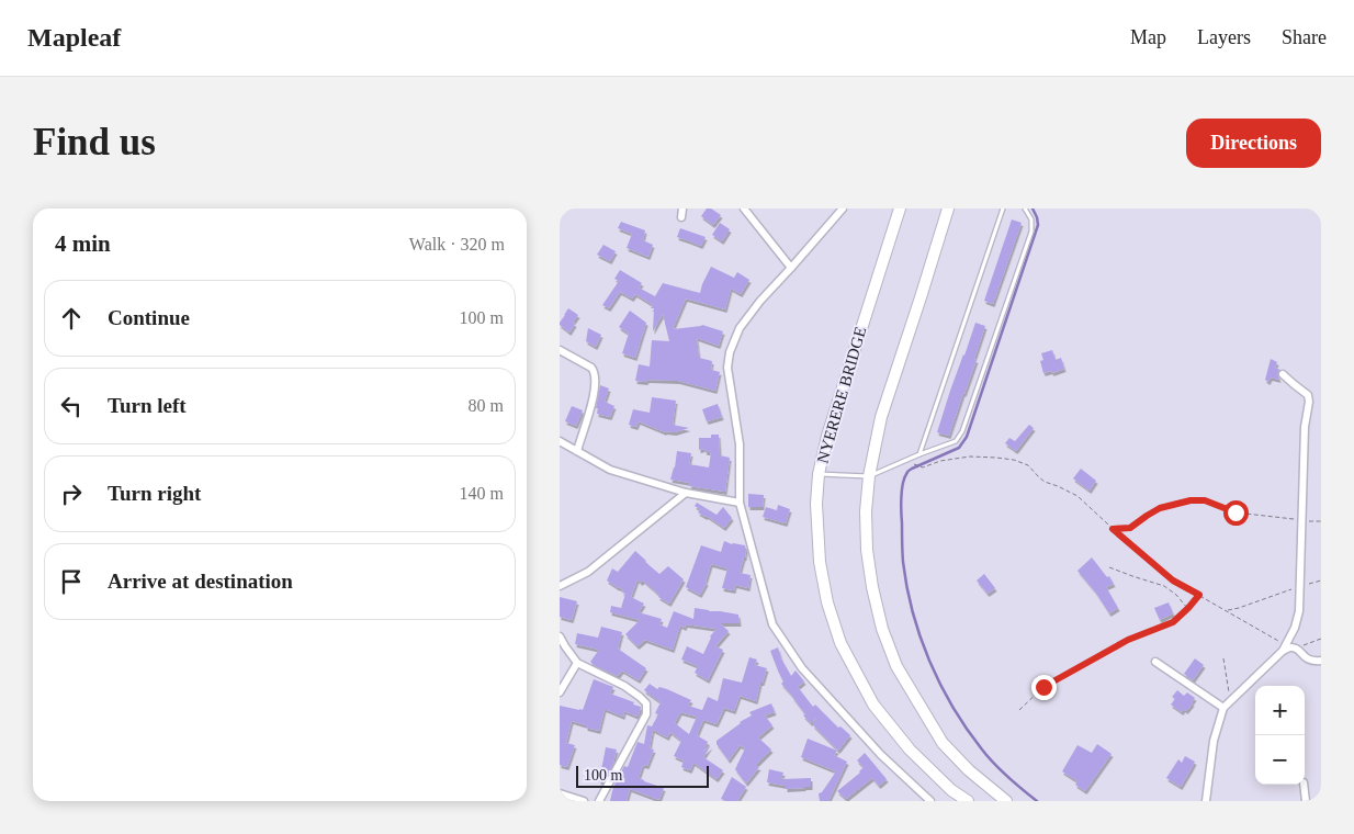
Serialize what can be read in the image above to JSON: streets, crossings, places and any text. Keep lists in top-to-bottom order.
{
  "streets": {
    "main road": ["NYERERE BRIDGE"]
  },
  "scale_bar": "100 m",
  "page": {
    "header": "Mapleaf",
    "nav": ["Map", "Layers", "Share"],
    "buttons": "Directions",
    "title": "Find us",
    "heading": ["4 min", "Walk · 320 m"],
    "list": [
      ["Continue", "100 m"],
      ["Turn left", "80 m"],
      ["Turn right", "140 m"],
      "Arrive at destination"
    ],
    "map_buttons": ["+", "−"],
    "scale": "100 m"
  }
}
